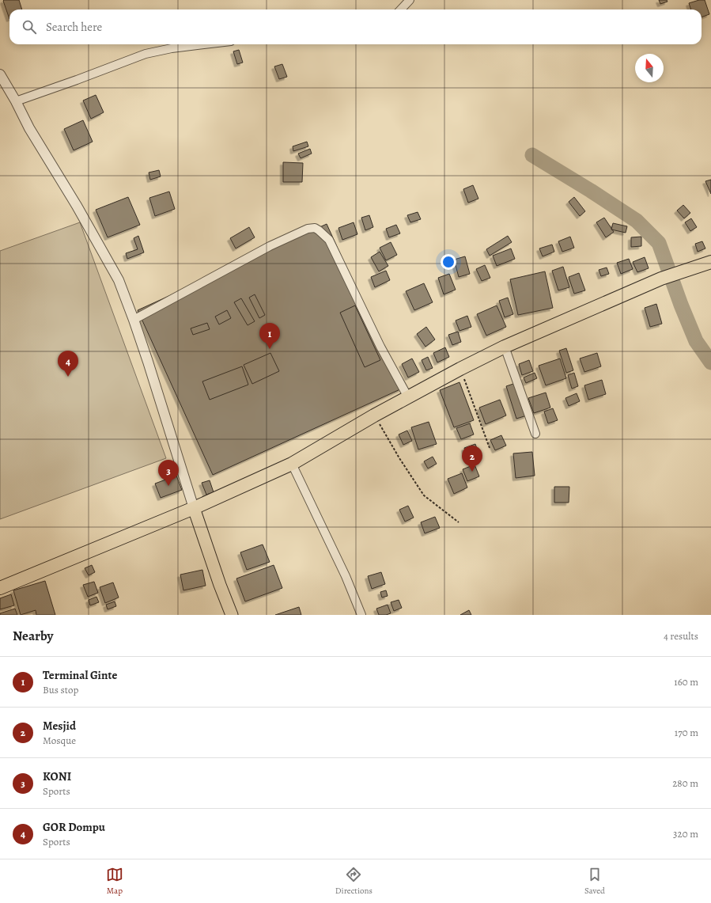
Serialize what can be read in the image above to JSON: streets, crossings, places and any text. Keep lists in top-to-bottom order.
{
  "north": "top",
  "page": {
    "search": "Search here",
    "pins": [
      "1",
      "4",
      "2",
      "3"
    ],
    "heading": ["Nearby", "4 results"],
    "list": [
      {
        "mark": "1",
        "name": "Terminal Ginte",
        "note": "Bus stop",
        "value": "160 m"
      },
      {
        "mark": "2",
        "name": "Mesjid",
        "note": "Mosque",
        "value": "170 m"
      },
      {
        "mark": "3",
        "name": "KONI",
        "note": "Sports",
        "value": "280 m"
      },
      {
        "mark": "4",
        "name": "GOR Dompu",
        "note": "Sports",
        "value": "320 m"
      }
    ],
    "nav": ["Map", "Directions", "Saved"]
  }
}
